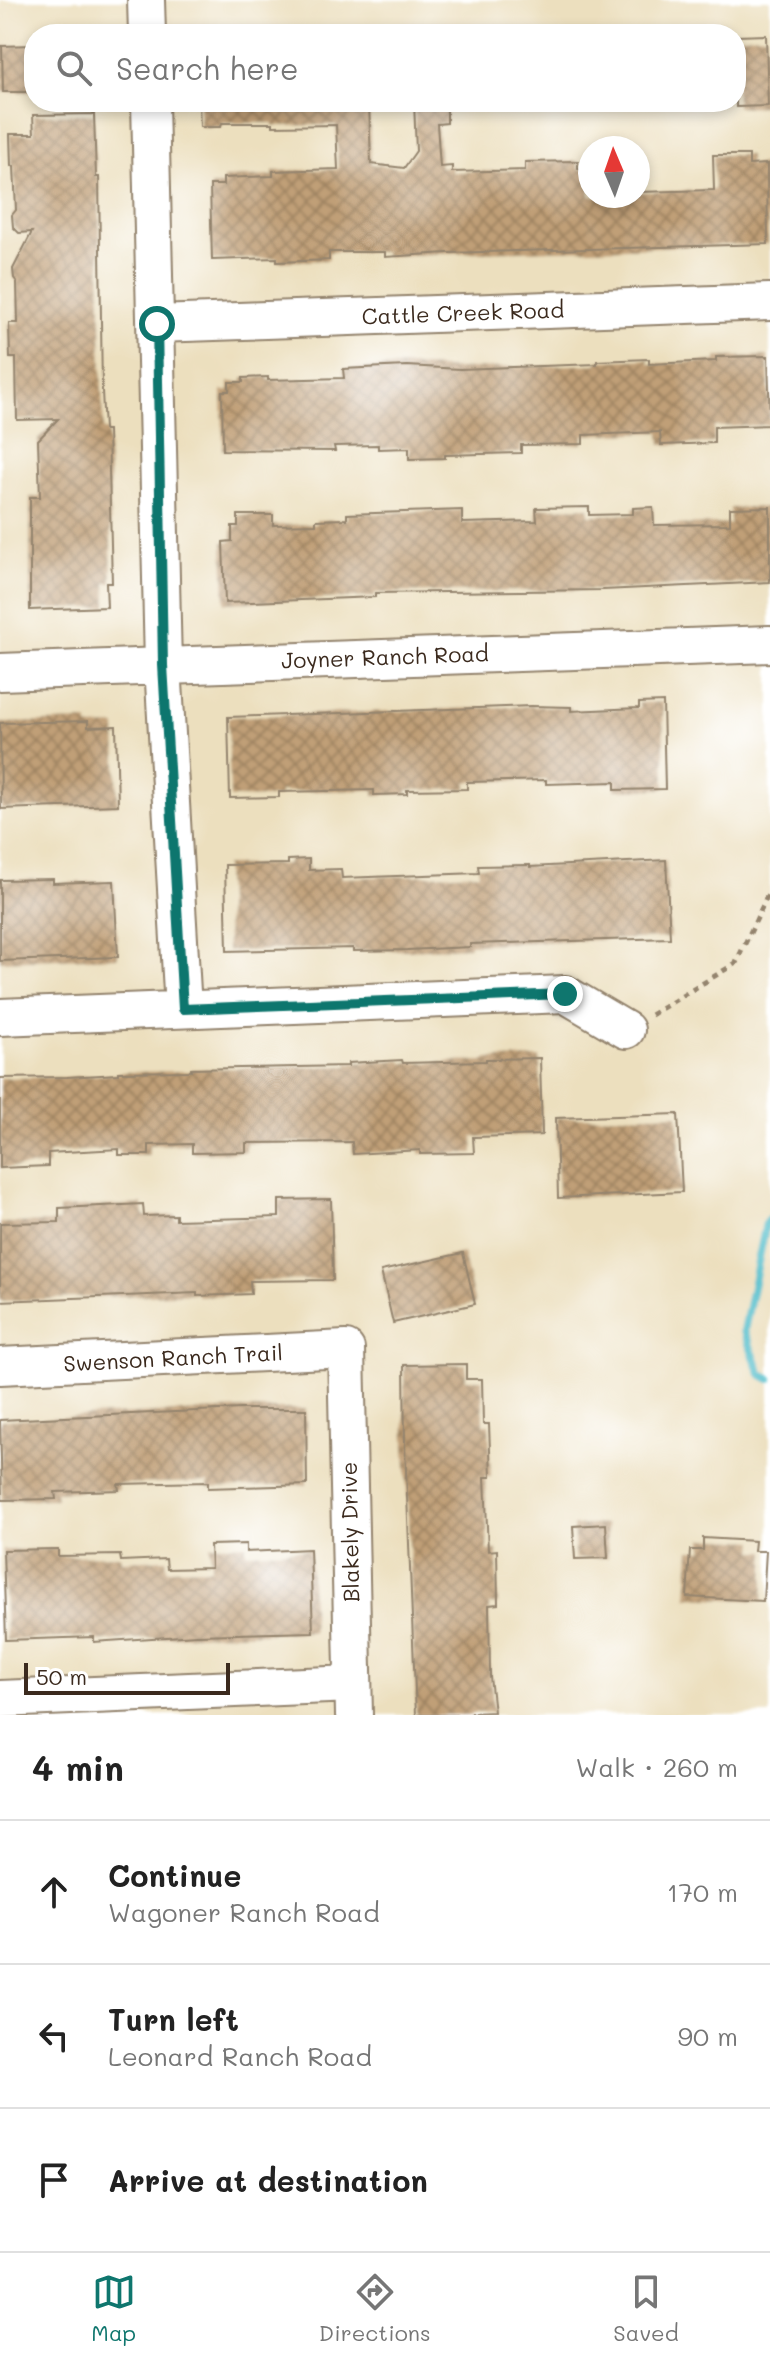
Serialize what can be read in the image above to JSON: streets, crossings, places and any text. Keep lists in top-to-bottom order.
{
  "streets": {
    "street": [
      "Cattle Creek Road",
      "Joyner Ranch Road",
      "Swenson Ranch Trail",
      "Blakely Drive"
    ]
  },
  "crossings": [
    ["Swenson Ranch Trail", "Blakely Drive"]
  ],
  "scale_bar": "50 m",
  "north": "top",
  "page": {
    "search": "Search here",
    "scale": "50 m",
    "heading": ["4 min", "Walk · 260 m"],
    "list": [
      ["Continue", "Wagoner Ranch Road", "170 m"],
      ["Turn left", "Leonard Ranch Road", "90 m"],
      "Arrive at destination"
    ],
    "nav": ["Map", "Directions", "Saved"]
  }
}
